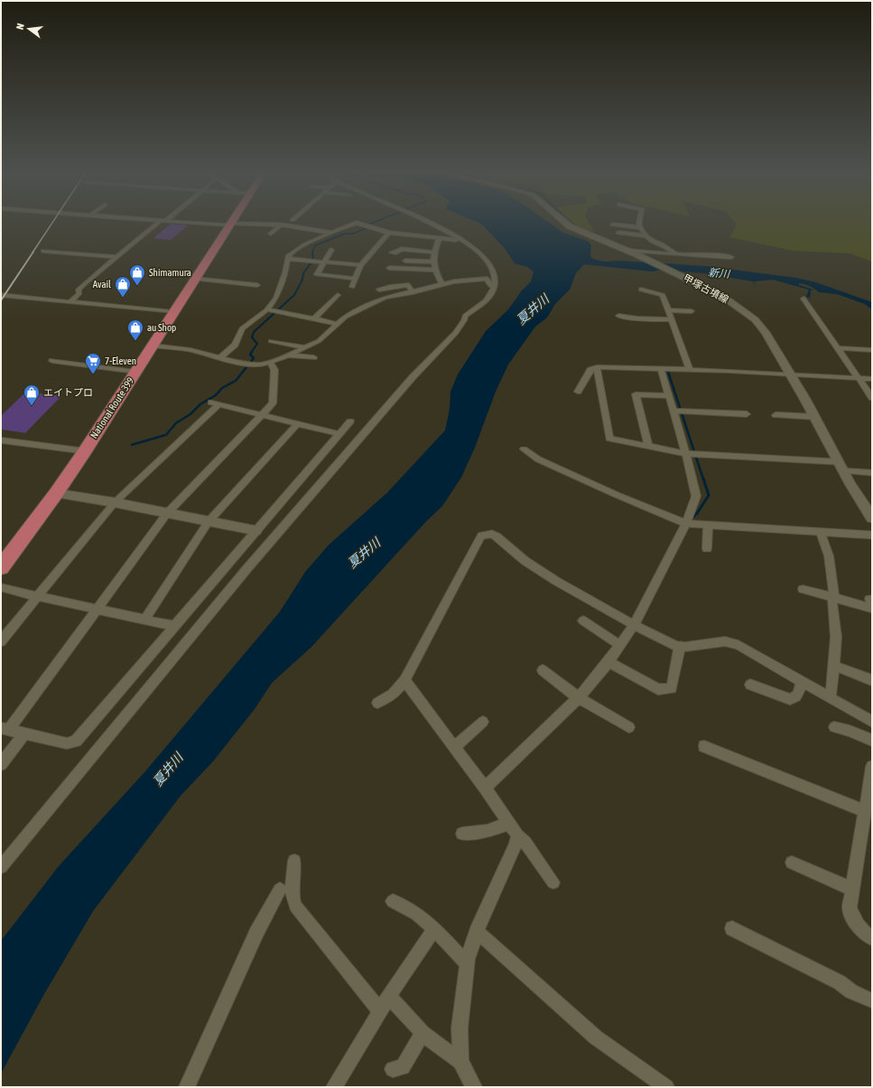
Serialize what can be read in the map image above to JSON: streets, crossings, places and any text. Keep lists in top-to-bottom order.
{
  "streets": {
    "highway": ["National Route 399"],
    "main road": ["甲塚古墳線"]
  },
  "water": ["新川", "夏井川"],
  "places": {
    "shop": [
      "Shimamura",
      "Avail",
      "au Shop",
      "エイトプロ"
    ],
    "supermarket": ["7-Eleven"]
  },
  "north": "left"
}
